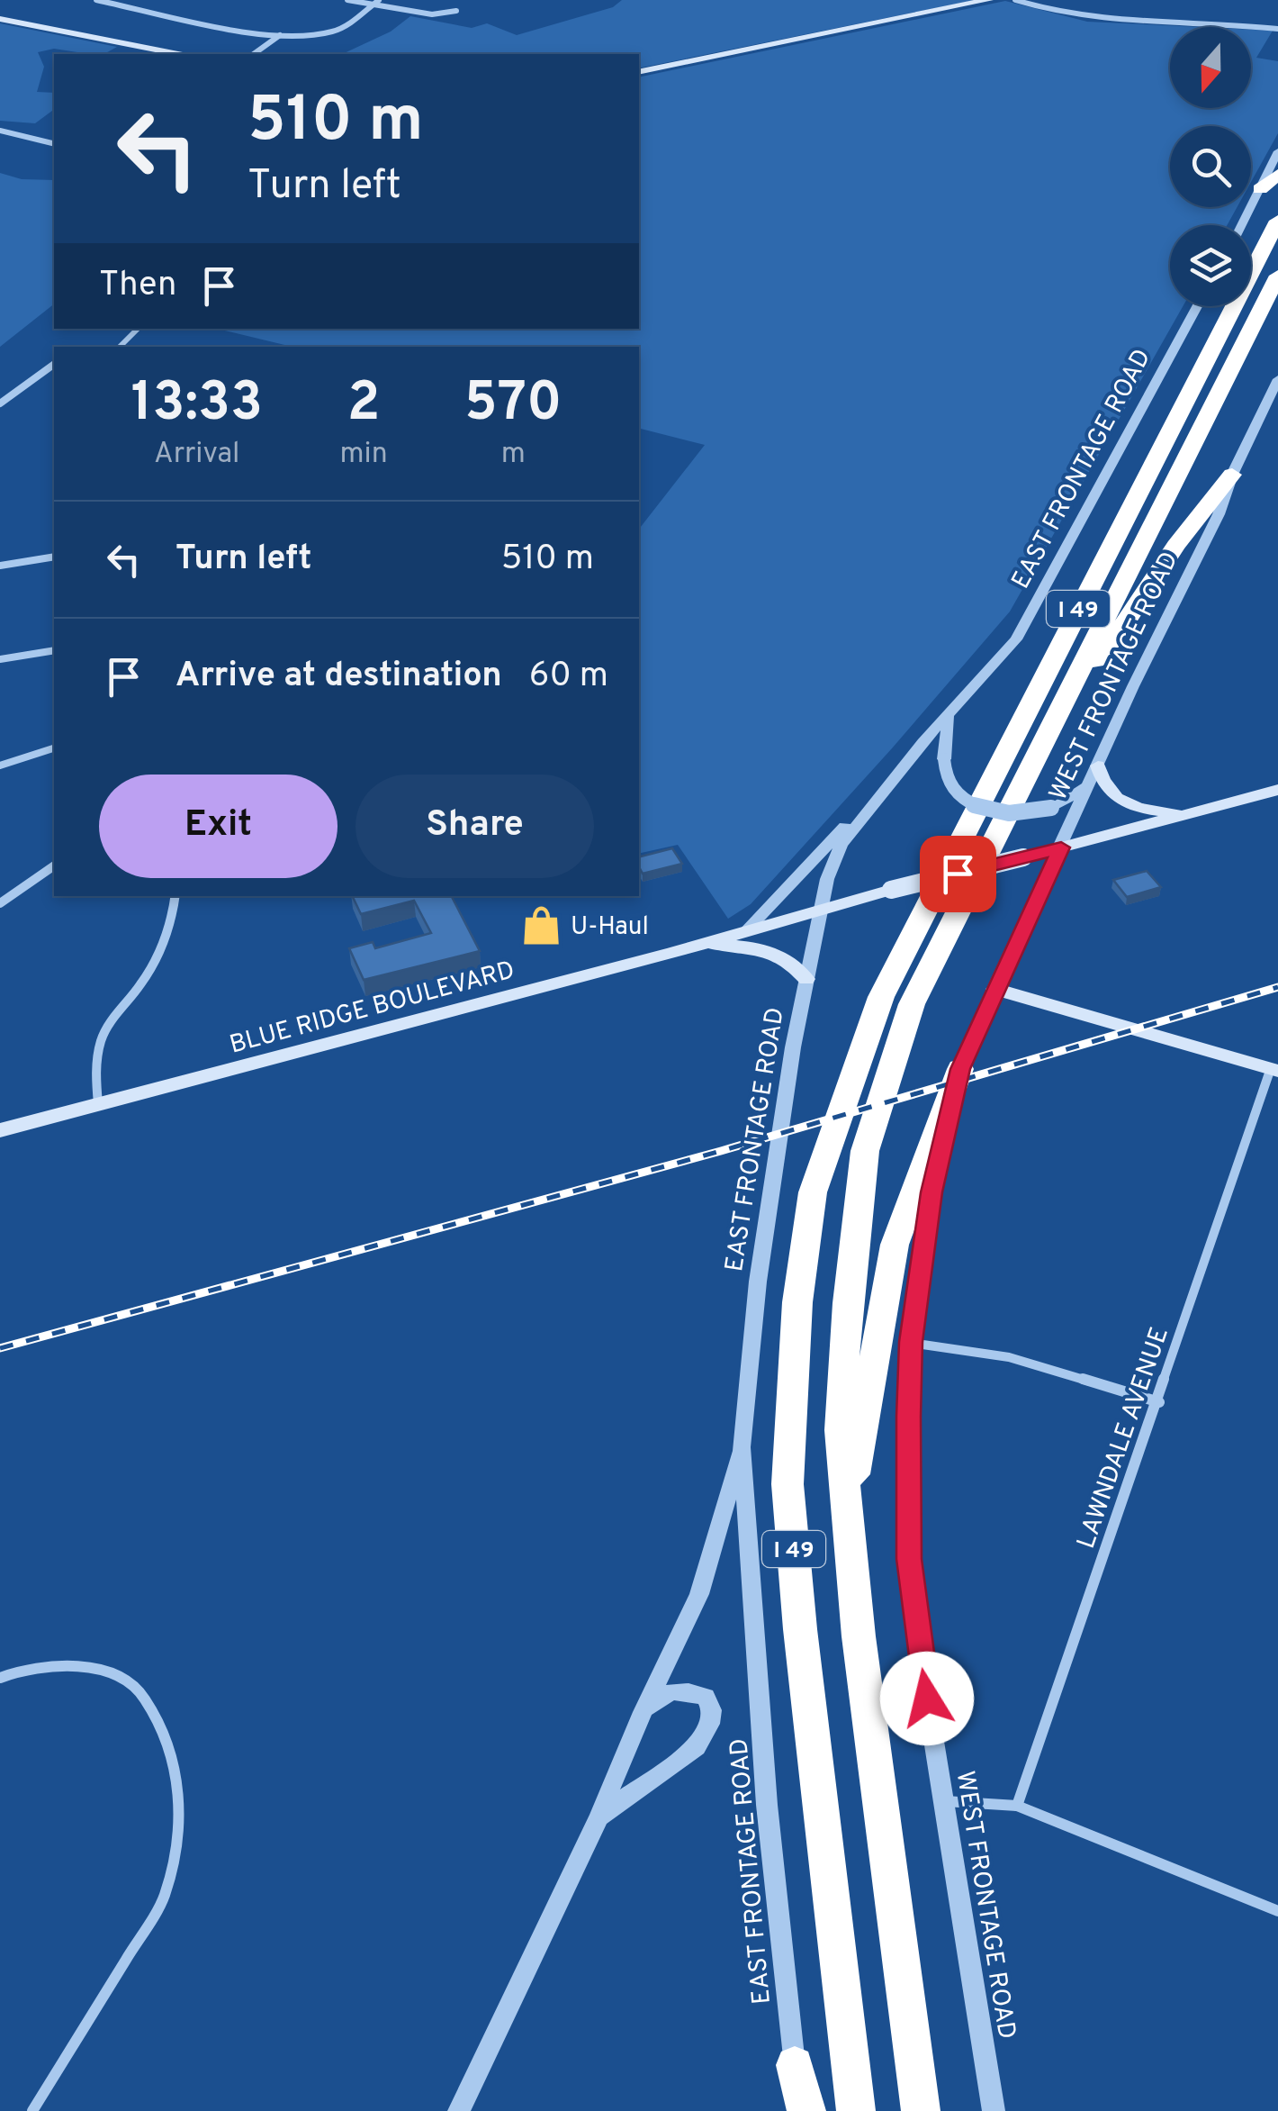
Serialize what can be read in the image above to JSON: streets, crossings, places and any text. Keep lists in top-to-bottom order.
{
  "streets": {
    "highway": ["I 49"],
    "main road": ["BLUE RIDGE BOULEVARD"],
    "street": ["EAST FRONTAGE ROAD", "WEST FRONTAGE ROAD", "LAWNDALE AVENUE"]
  },
  "crossings": [
    ["EAST FRONTAGE ROAD", "BLUE RIDGE BOULEVARD"],
    ["WEST FRONTAGE ROAD", "BLUE RIDGE BOULEVARD"]
  ],
  "places": {
    "shop": ["U-Haul"]
  },
  "north": "bottom",
  "page": {
    "turn": ["510 m", "Turn left"],
    "then": "Then",
    "eta": [
      "13:33",
      "Arrival",
      "2",
      "min",
      "570",
      "m"
    ],
    "list": [
      {
        "name": "Turn left",
        "value": "510 m"
      },
      {
        "name": "Arrive at destination",
        "value": "60 m"
      }
    ],
    "buttons": ["Exit", "Share"]
  }
}
